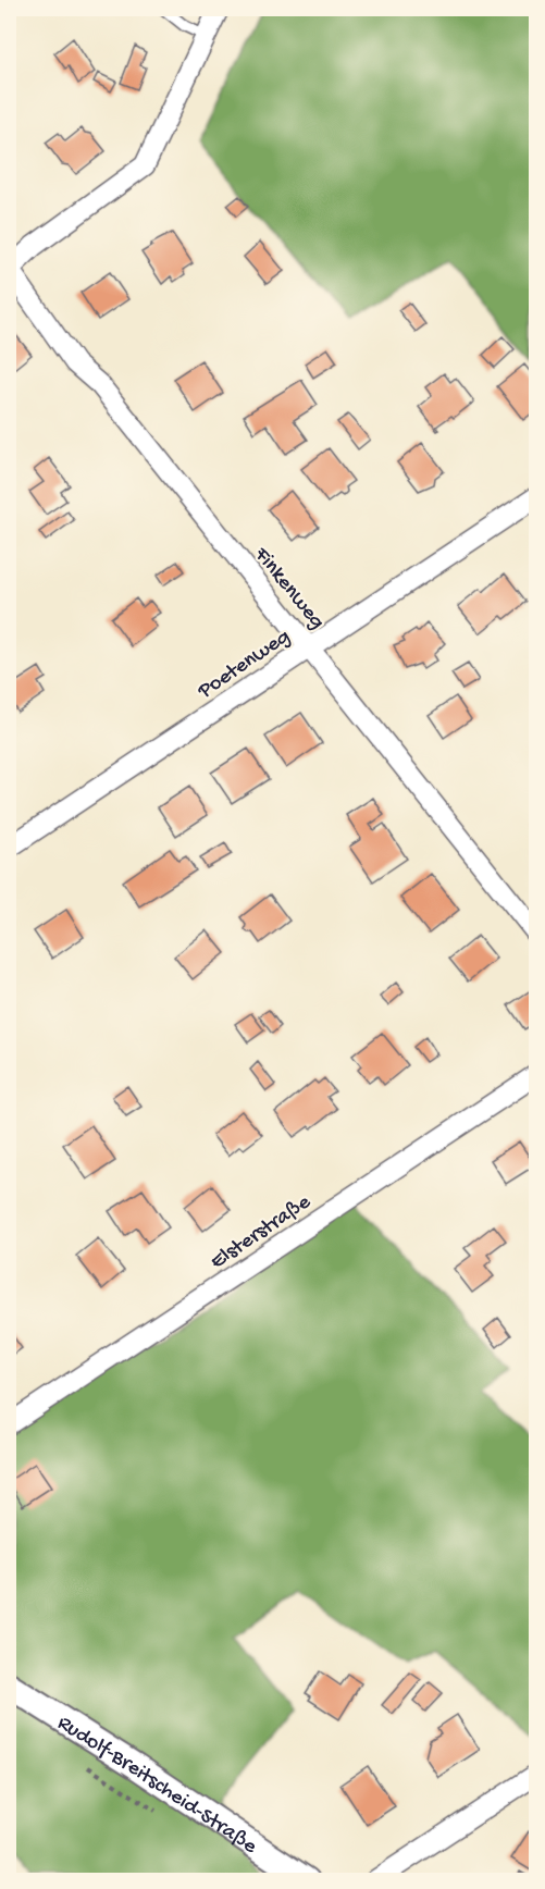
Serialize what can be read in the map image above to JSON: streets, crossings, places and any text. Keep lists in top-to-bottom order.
{
  "streets": {
    "street": [
      "Finkenweg",
      "Poetenweg",
      "Elsterstraße",
      "Rudolf-Breitscheid-Straße"
    ]
  },
  "crossings": [
    ["Finkenweg", "Poetenweg"]
  ]
}
